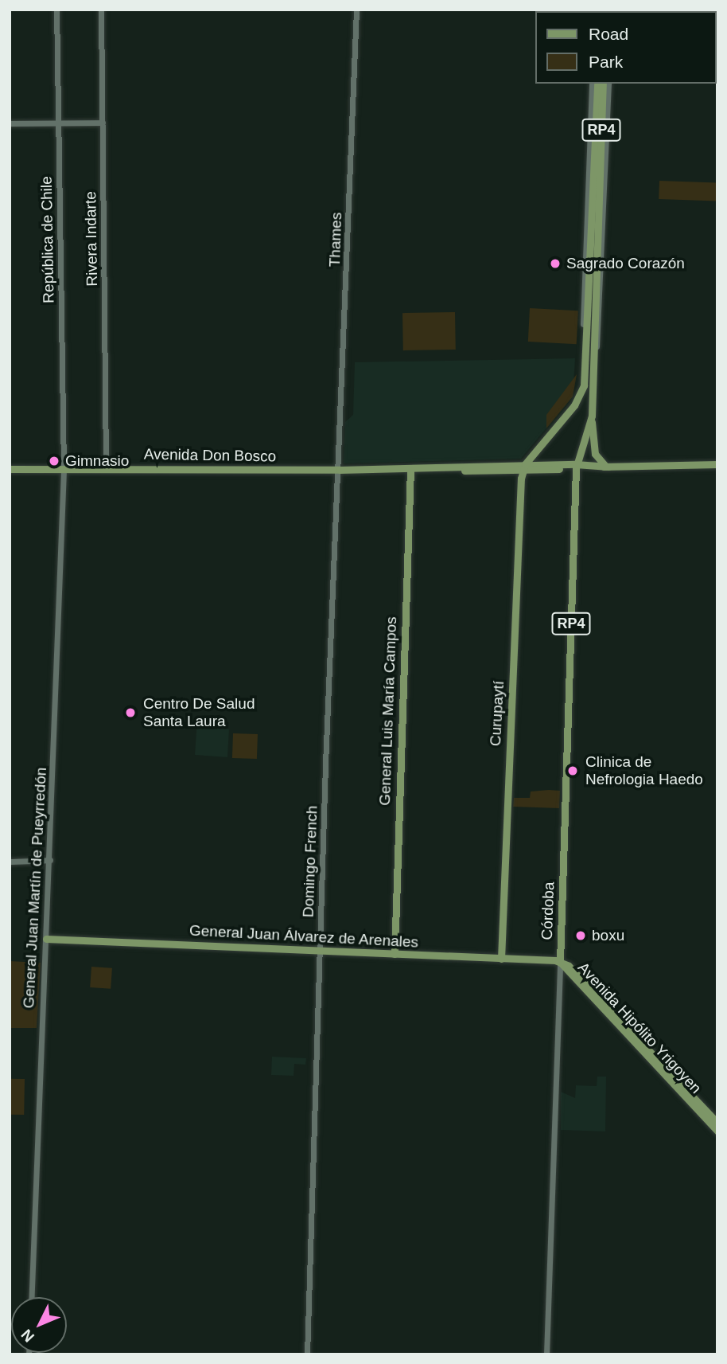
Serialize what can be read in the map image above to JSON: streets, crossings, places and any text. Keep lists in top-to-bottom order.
{
  "streets": {
    "main road": [
      "RP4",
      "Avenida Don Bosco",
      "General Luis María Campos",
      "Curupaytí",
      "Córdoba",
      "General Juan Álvarez de Arenales",
      "Avenida Hipólito Yrigoyen"
    ],
    "street": [
      "Rivera Indarte",
      "República de Chile",
      "Thames",
      "Domingo French",
      "General Juan Martín de Pueyrredón"
    ]
  },
  "crossings": [
    ["RP4", "Avenida Don Bosco"],
    ["RP4", "Curupaytí"],
    ["RP4", "Córdoba"],
    ["Rivera Indarte", "Avenida Don Bosco"],
    ["República de Chile", "Avenida Don Bosco"],
    ["República de Chile", "General Juan Martín de Pueyrredón"],
    ["Thames", "Avenida Don Bosco"],
    ["Thames", "Domingo French"],
    ["Avenida Don Bosco", "General Luis María Campos"],
    ["Avenida Don Bosco", "Curupaytí"],
    ["Avenida Don Bosco", "Domingo French"],
    ["Avenida Don Bosco", "General Juan Martín de Pueyrredón"],
    ["Avenida Don Bosco", "Córdoba"],
    ["General Luis María Campos", "General Juan Álvarez de Arenales"],
    ["Curupaytí", "General Juan Álvarez de Arenales"],
    ["Domingo French", "General Juan Álvarez de Arenales"],
    ["General Juan Martín de Pueyrredón", "General Juan Álvarez de Arenales"],
    ["Córdoba", "General Juan Álvarez de Arenales"],
    ["Córdoba", "Avenida Hipólito Yrigoyen"],
    ["General Juan Álvarez de Arenales", "Avenida Hipólito Yrigoyen"]
  ],
  "places": [
    "Sagrado Corazón",
    "Gimnasio",
    "Centro De Salud Santa Laura",
    "Clinica de Nefrologia Haedo",
    "boxu"
  ],
  "legend": ["Road", "Park"],
  "north": "bottom left"
}
